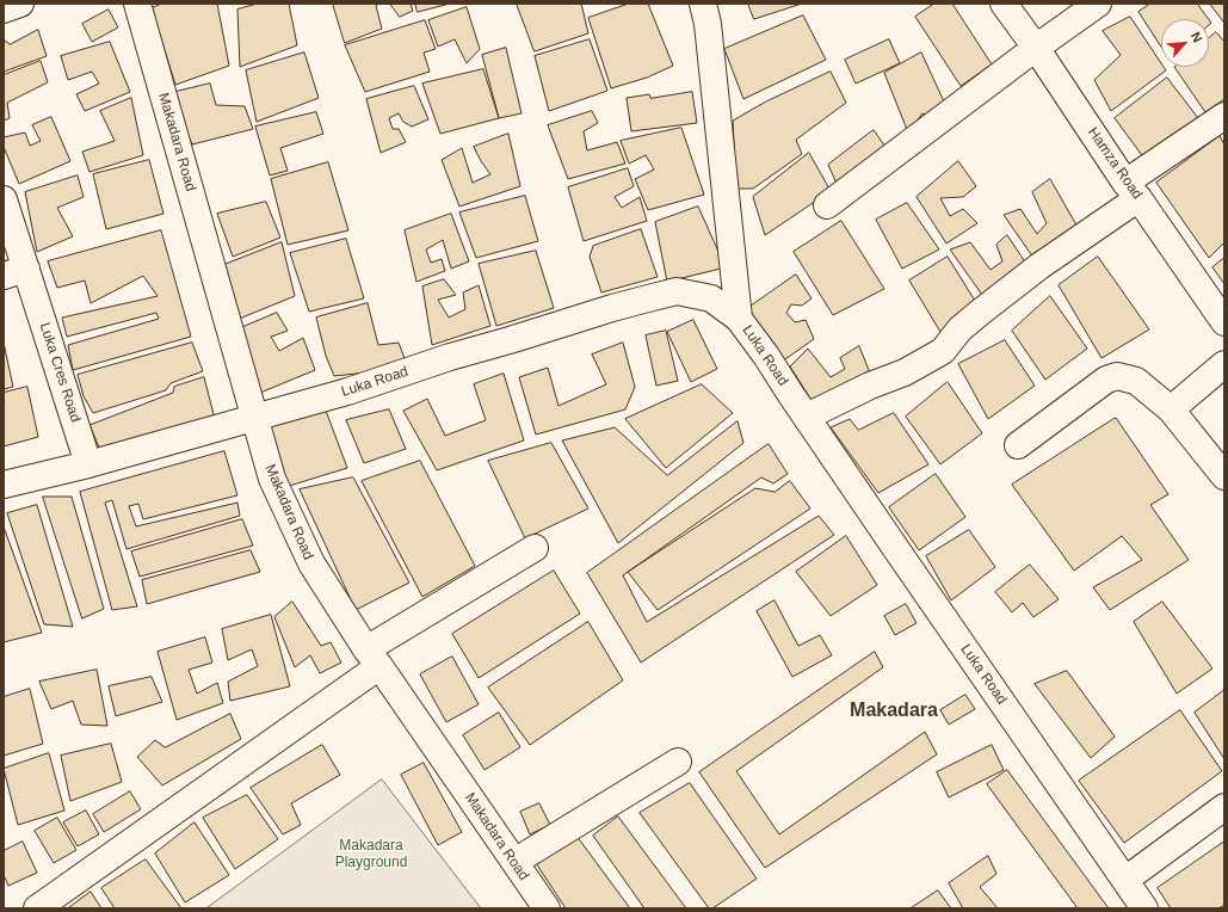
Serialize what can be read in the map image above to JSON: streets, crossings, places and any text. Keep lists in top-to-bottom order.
{
  "streets": {
    "street": [
      "Makadara Road",
      "Hamza Road",
      "Luka Road",
      "Luka Cres Road"
    ]
  },
  "crossings": [
    ["Makadara Road", "Luka Road"],
    ["Luka Road", "Luka Cres Road"]
  ],
  "districts": ["Makadara"],
  "parks": ["Makadara Playground"],
  "north": "top right"
}
